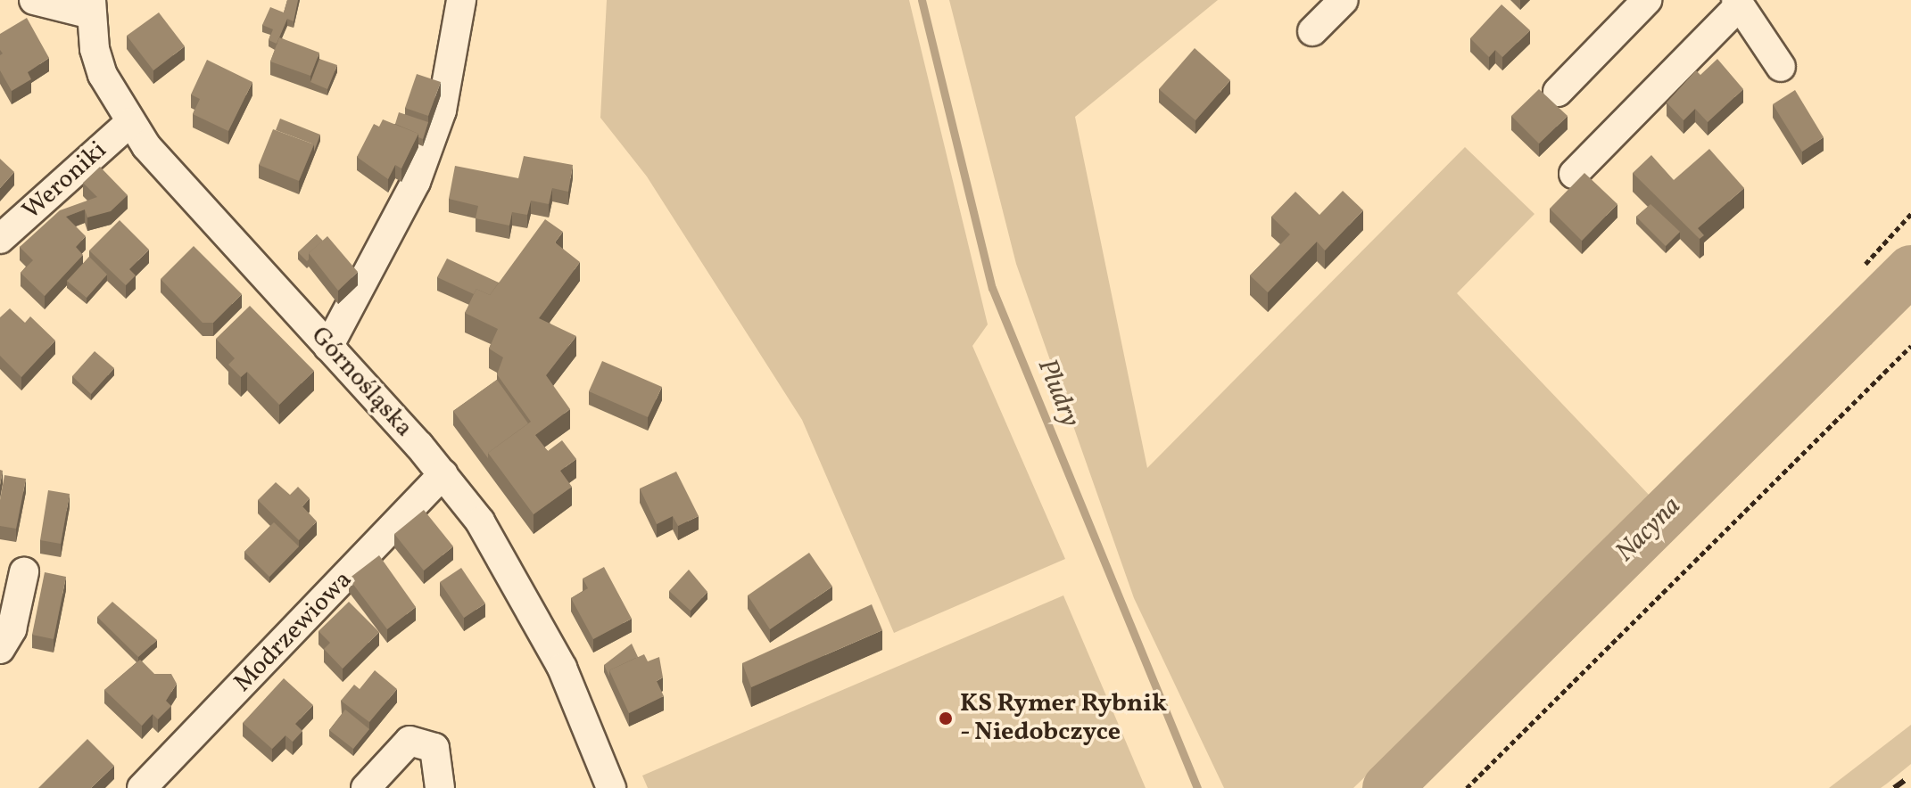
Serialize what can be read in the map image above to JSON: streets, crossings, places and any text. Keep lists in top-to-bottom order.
{
  "streets": {
    "street": ["Weroniki", "Górnośląska", "Modrzewiowa"]
  },
  "crossings": [
    ["Weroniki", "Górnośląska"],
    ["Górnośląska", "Modrzewiowa"]
  ],
  "water": ["Pludry", "Nacyna"],
  "places": ["KS Rymer Rybnik - Niedobczyce"]
}
